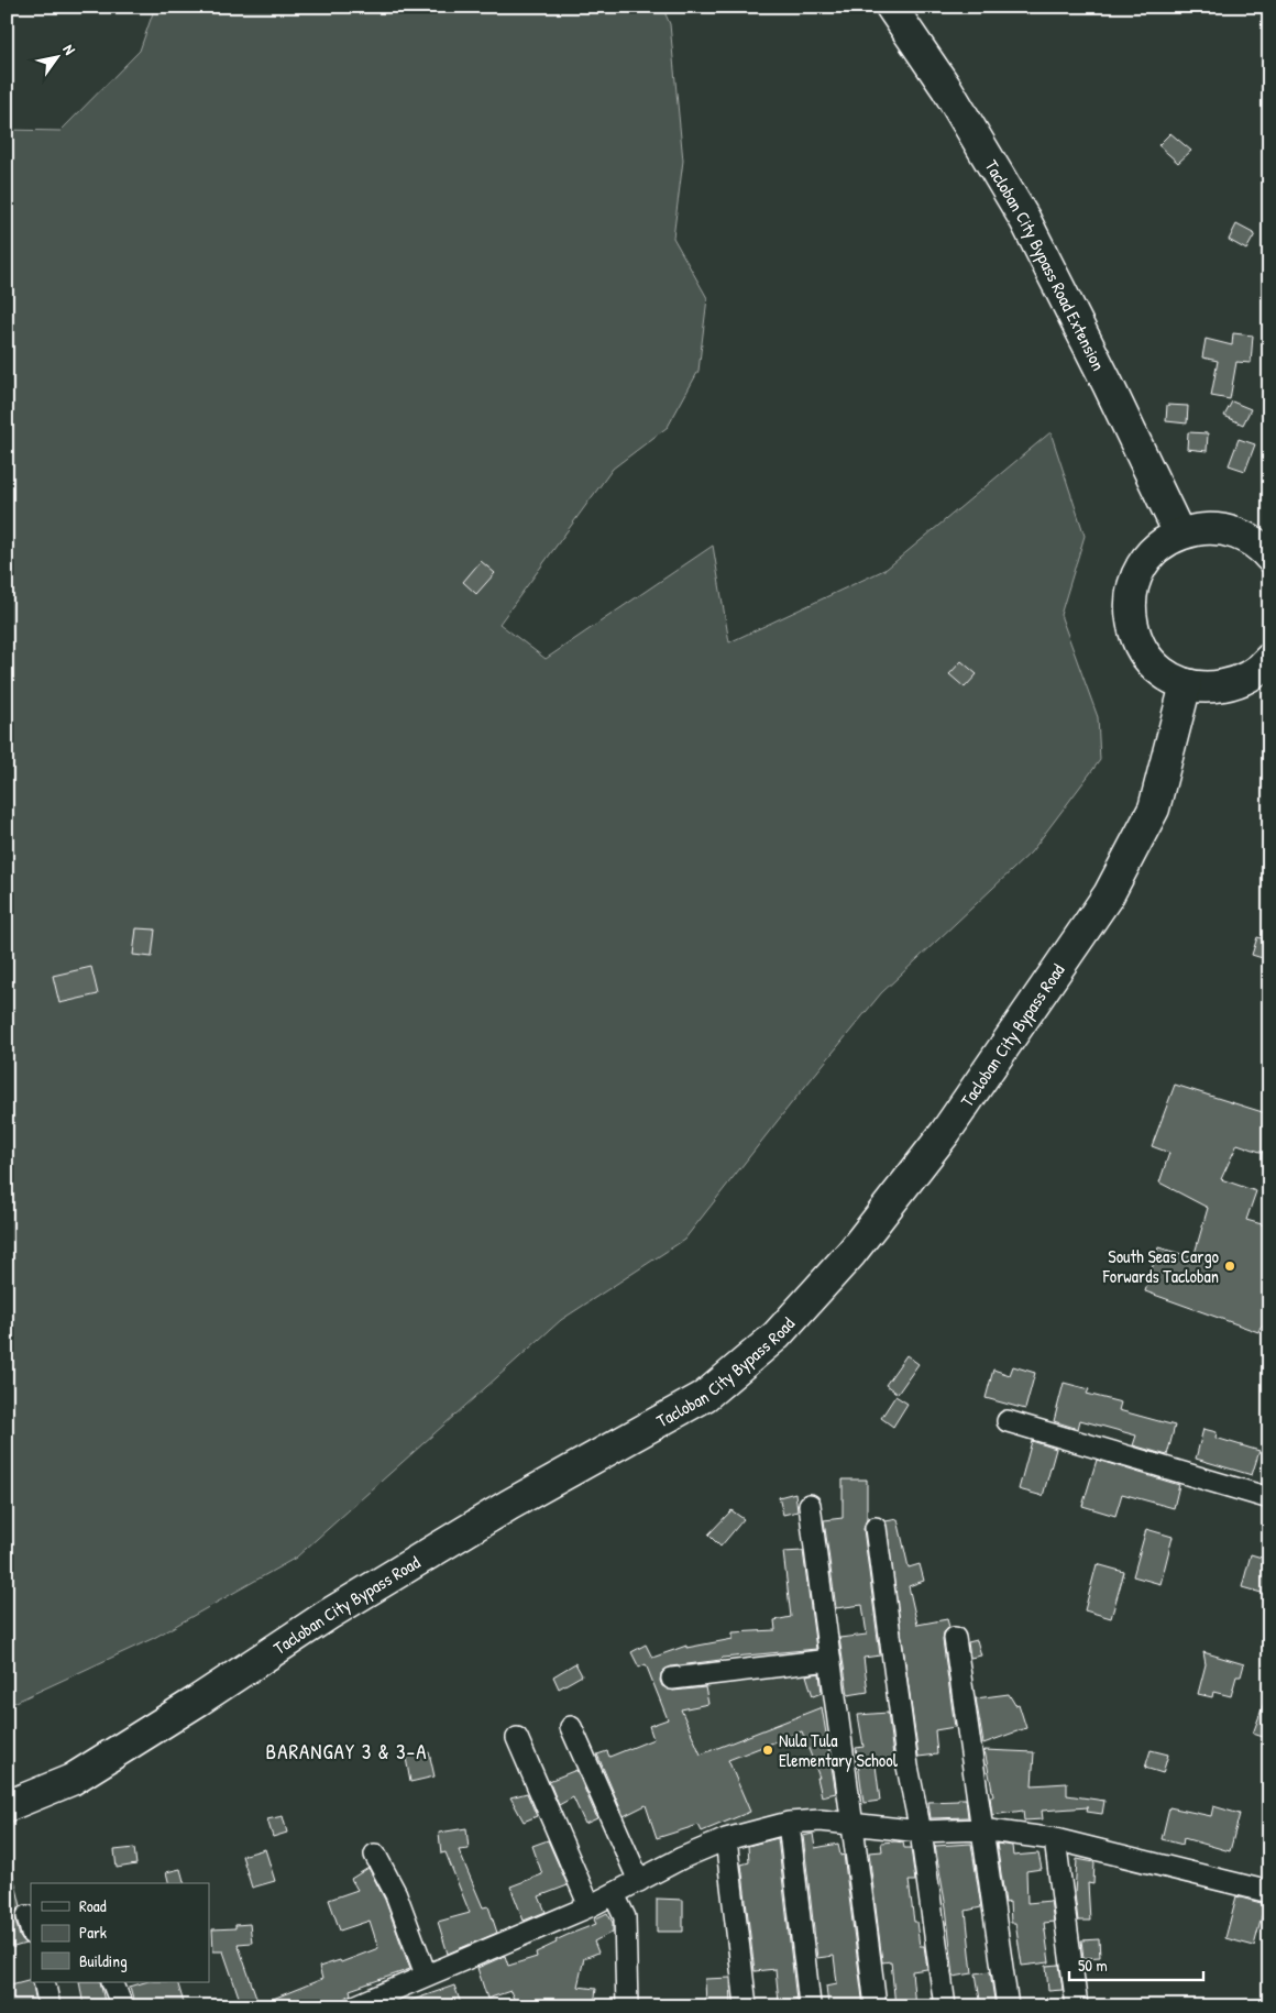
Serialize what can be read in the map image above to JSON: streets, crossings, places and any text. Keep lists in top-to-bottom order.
{
  "streets": {
    "highway": ["Tacloban City Bypass Road Extension", "Tacloban City Bypass Road"]
  },
  "districts": ["BARANGAY 3 & 3-A"],
  "places": ["South Seas Cargo Forwards Tacloban", "Nula Tula Elementary School"],
  "legend": ["Road", "Park", "Building"],
  "scale_bar": "50 m",
  "north": "top right"
}
